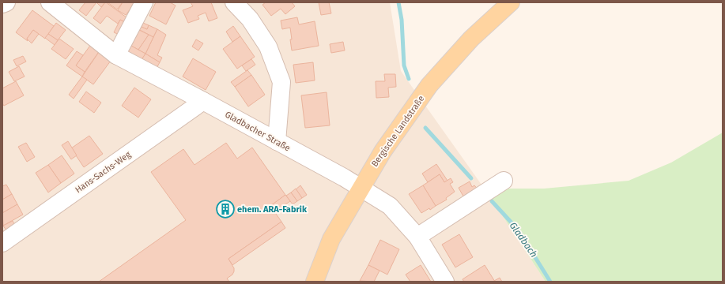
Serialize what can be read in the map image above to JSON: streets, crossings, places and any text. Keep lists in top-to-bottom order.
{
  "streets": {
    "main road": ["Bergische Landstraße"],
    "street": ["Gladbacher Straße", "Hans-Sachs-Weg"]
  },
  "crossings": [
    ["Gladbacher Straße", "Bergische Landstraße"],
    ["Gladbacher Straße", "Hans-Sachs-Weg"]
  ],
  "water": ["Gladbach"],
  "places": {
    "building": ["ehem. ARA-Fabrik"]
  }
}
